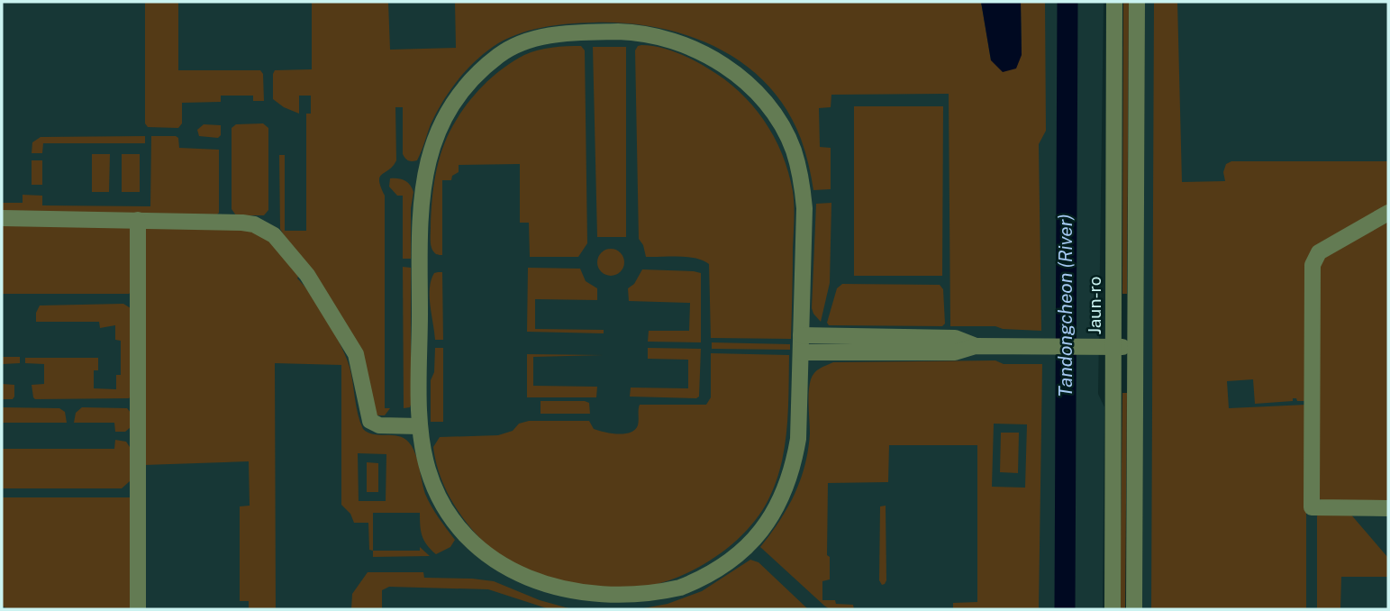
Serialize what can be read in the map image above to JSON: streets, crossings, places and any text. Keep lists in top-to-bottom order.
{
  "streets": {
    "street": ["Jaun-ro"]
  },
  "water": ["Tandongcheon (River)"]
}
